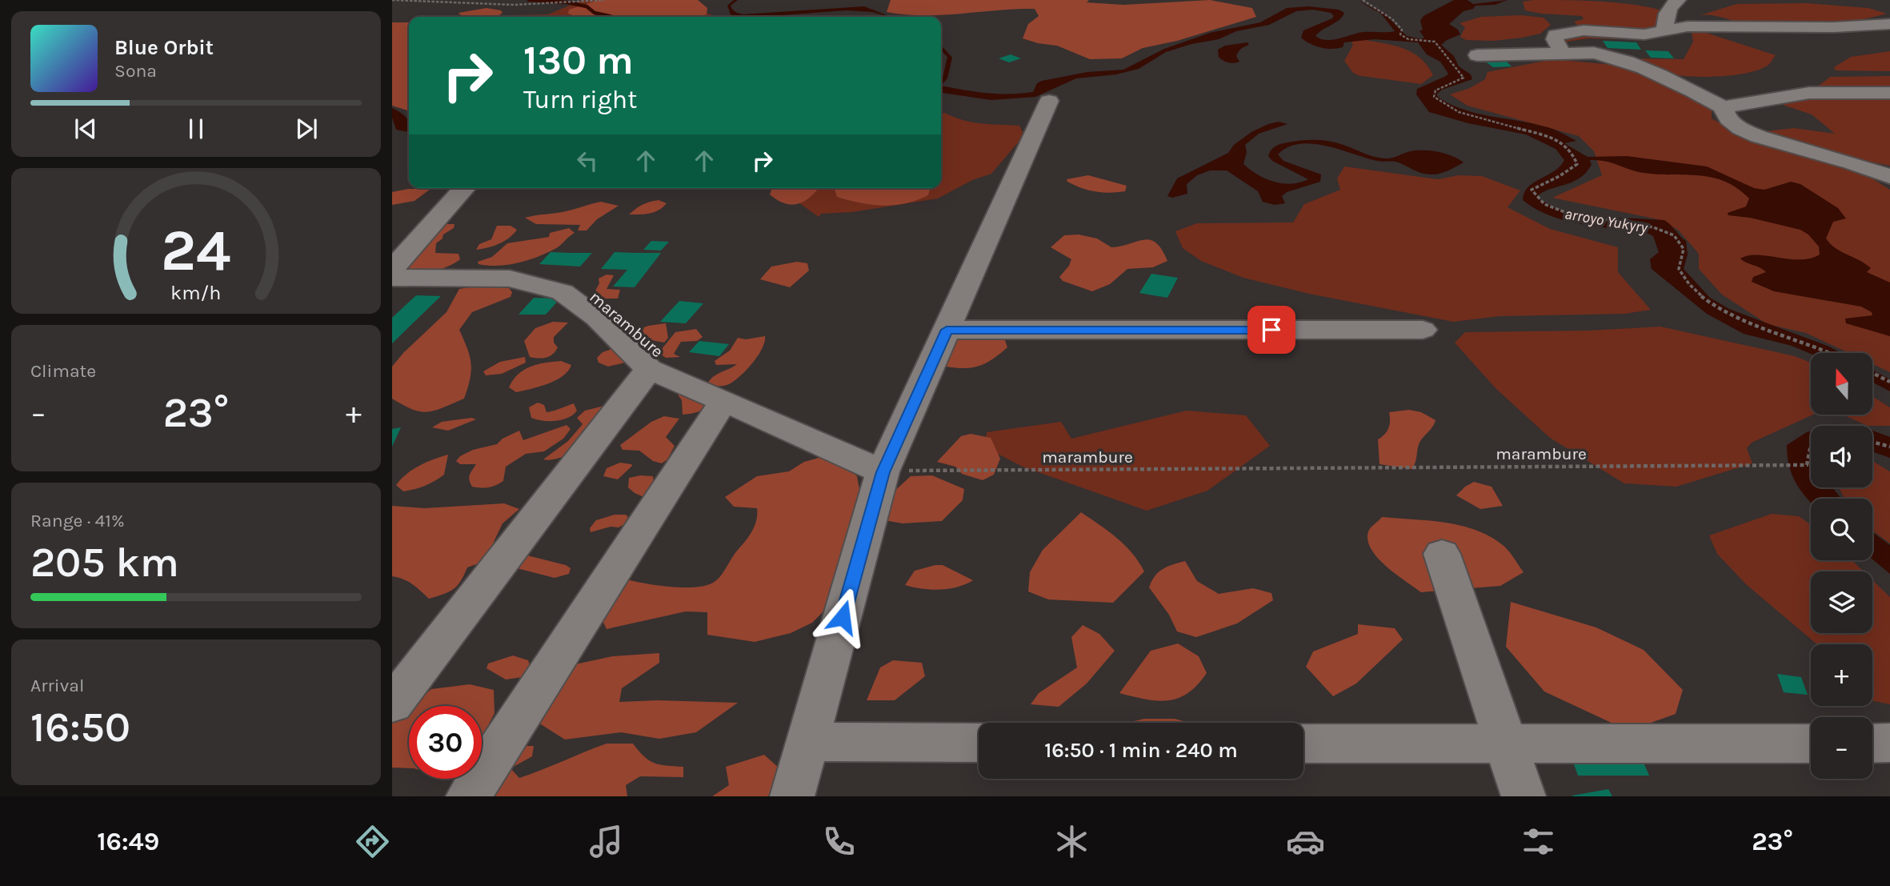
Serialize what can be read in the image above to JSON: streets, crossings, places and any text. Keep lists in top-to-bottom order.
{
  "streets": {
    "path": ["marambure"]
  },
  "water": ["arroyo Yukyry"],
  "north": "top",
  "page": {
    "turn": ["130 m", "Turn right"],
    "song": ["Blue Orbit", "Sona"],
    "tile": [
      "Climate",
      ["Range · 41%", "205 km"],
      ["Arrival", "16:50"]
    ],
    "map_buttons": ["+", "−"],
    "heat": ["−", "23°", "+"],
    "limit": "30",
    "trip": "16:50 · 1 min · 240 m",
    "tabs": ["16:49", "23°"],
    "gauge": ["24", "km/h"]
  }
}
